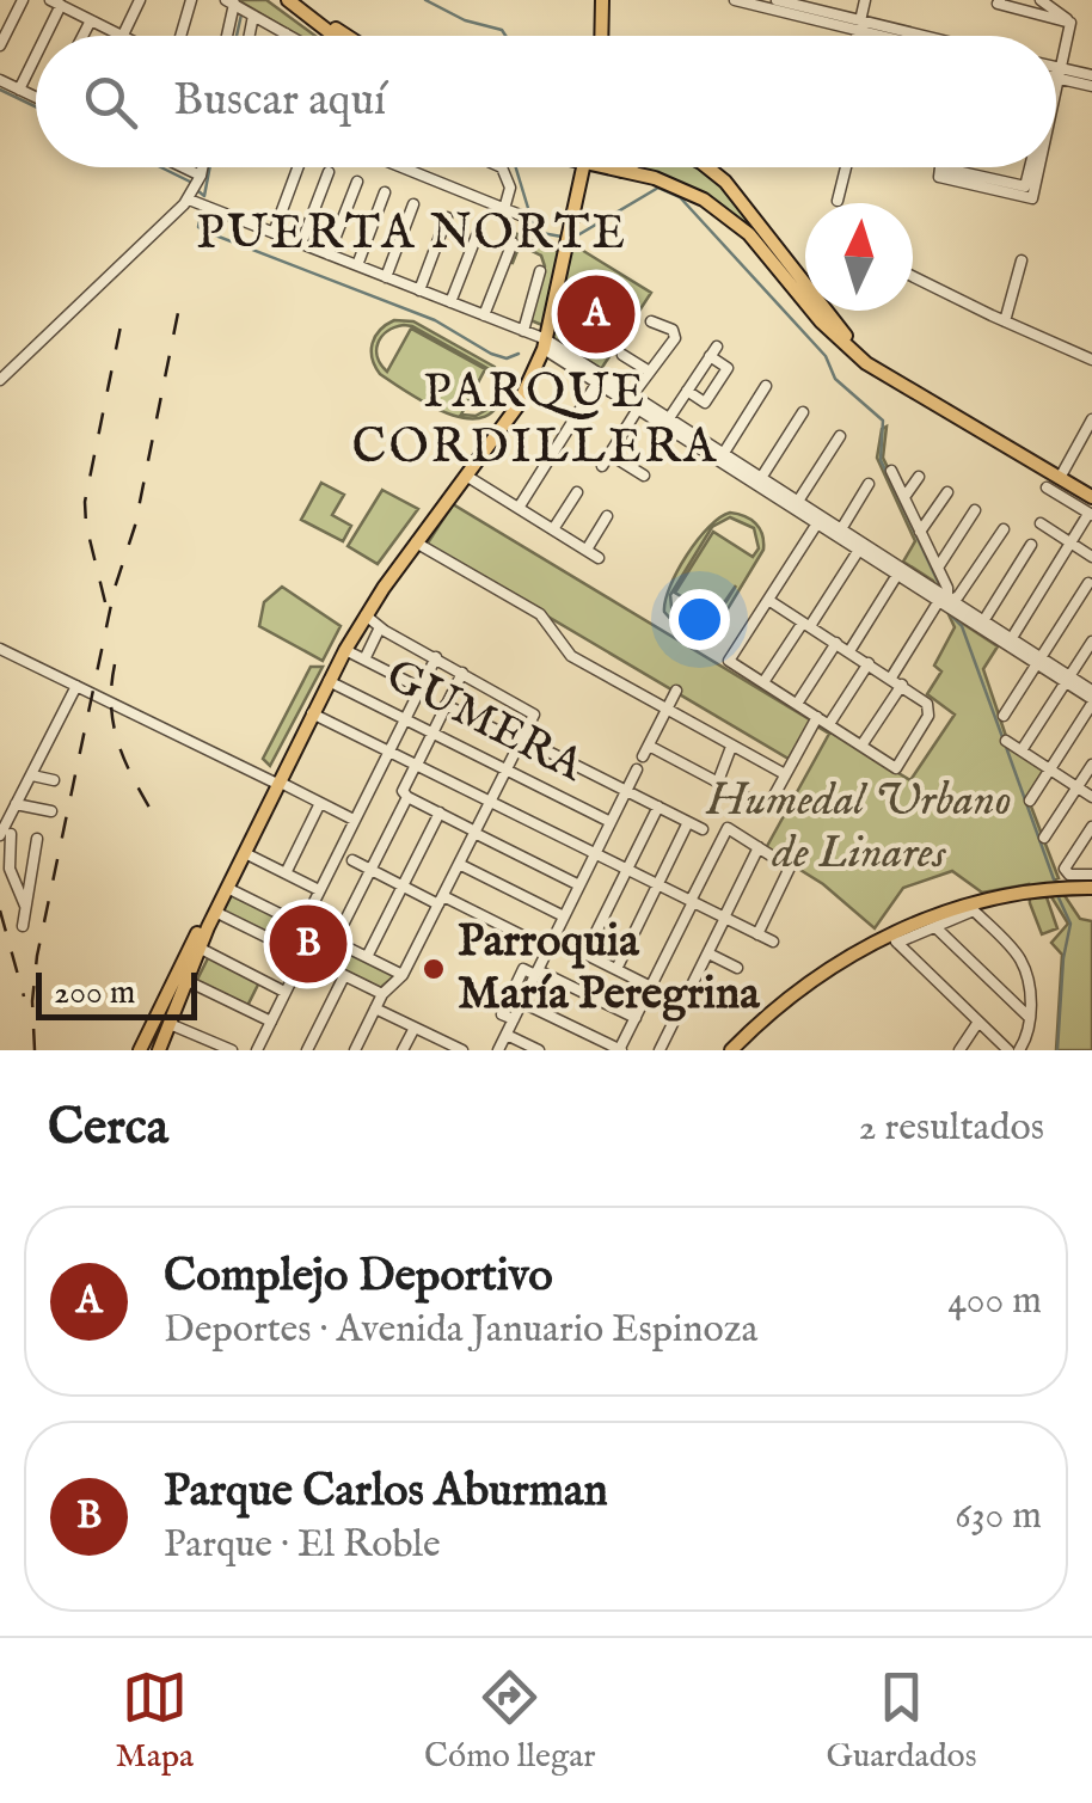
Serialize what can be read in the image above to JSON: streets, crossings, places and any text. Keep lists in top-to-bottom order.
{
  "streets": {
    "street": ["GUMERA"]
  },
  "districts": ["PUERTA NORTE", "PARQUE CORDILLERA"],
  "parks": ["Humedal Urbano de Linares"],
  "places": ["Parroquia María Peregrina"],
  "scale_bar": "200 m",
  "north": "top",
  "page": {
    "search": "Buscar aquí",
    "pins": ["A", "B"],
    "scale": "200 m",
    "heading": ["Cerca", "2 resultados"],
    "list": [
      {
        "mark": "A",
        "name": "Complejo Deportivo",
        "note": "Deportes · Avenida Januario Espinoza",
        "value": "400 m"
      },
      {
        "mark": "B",
        "name": "Parque Carlos Aburman",
        "note": "Parque · El Roble",
        "value": "630 m"
      }
    ],
    "nav": ["Mapa", "Cómo llegar", "Guardados"]
  }
}
